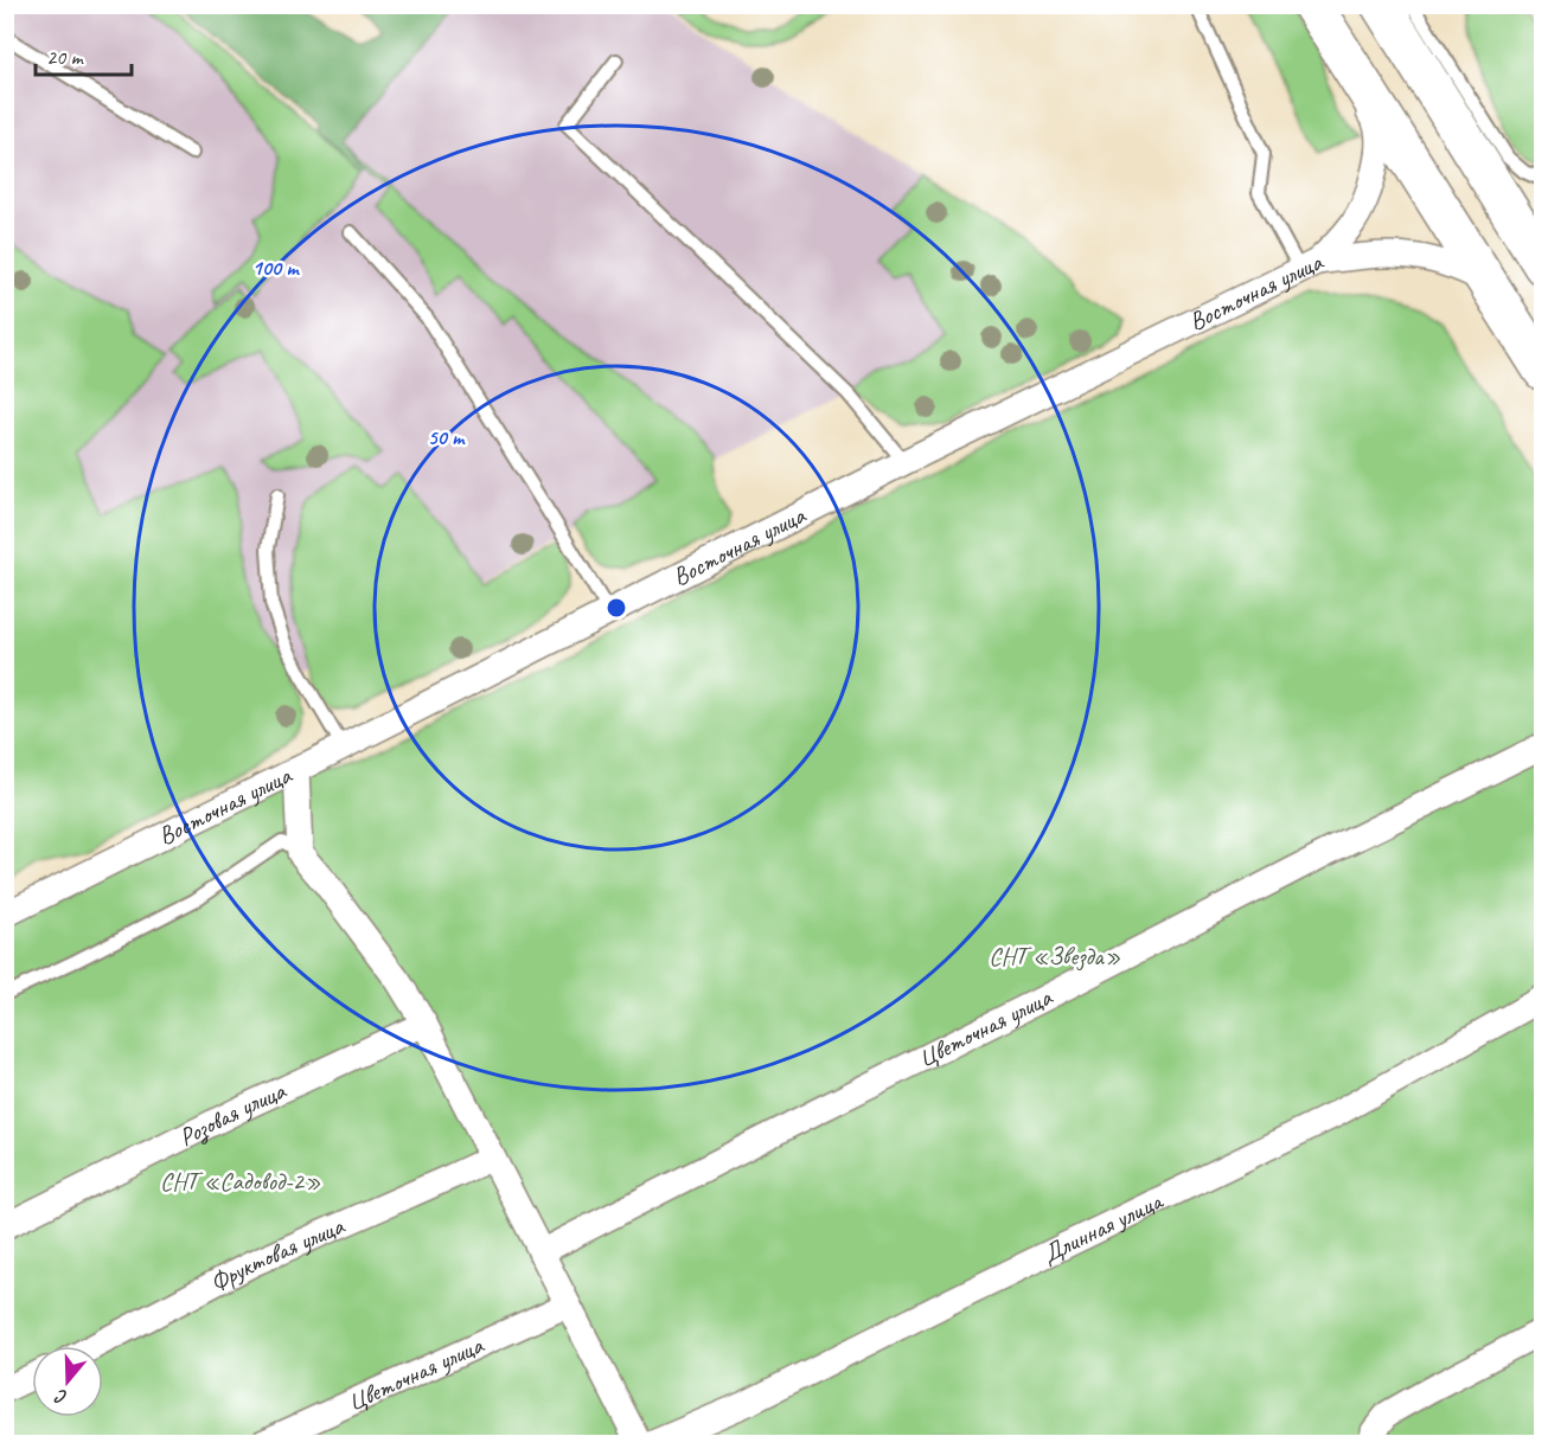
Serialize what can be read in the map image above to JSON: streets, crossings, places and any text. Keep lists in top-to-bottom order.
{
  "streets": {
    "street": [
      "Восточная улица",
      "Цветочная улица",
      "Розовая улица",
      "Длинная улица",
      "Фруктовая улица"
    ]
  },
  "parks": ["СНТ «Звезда»", "СНТ «Садовод-2»"],
  "scale_bar": "20 m",
  "north": "bottom",
  "rings": ["100 m", "50 m"]
}
